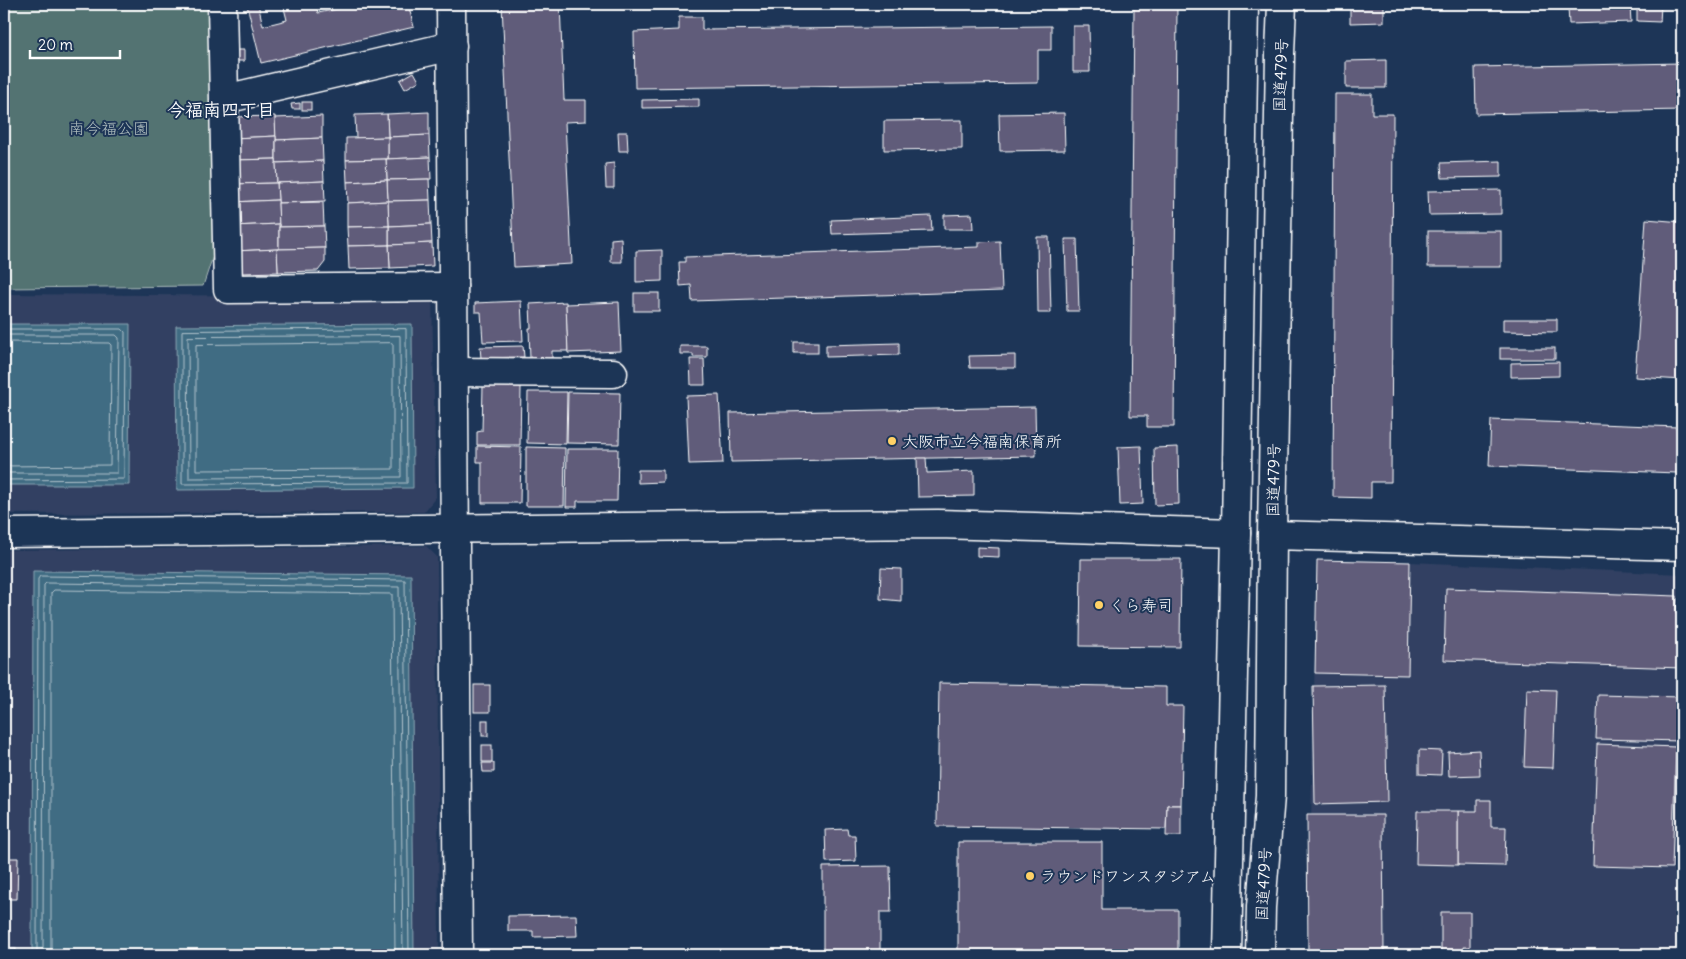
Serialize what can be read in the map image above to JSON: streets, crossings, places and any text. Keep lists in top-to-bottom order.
{
  "streets": {
    "main road": ["国道479号"]
  },
  "districts": ["今福南四丁目"],
  "parks": ["南今福公園"],
  "places": ["大阪市立今福南保育所", "くら寿司", "ラウンドワンスタジアム"],
  "scale_bar": "20 m"
}
